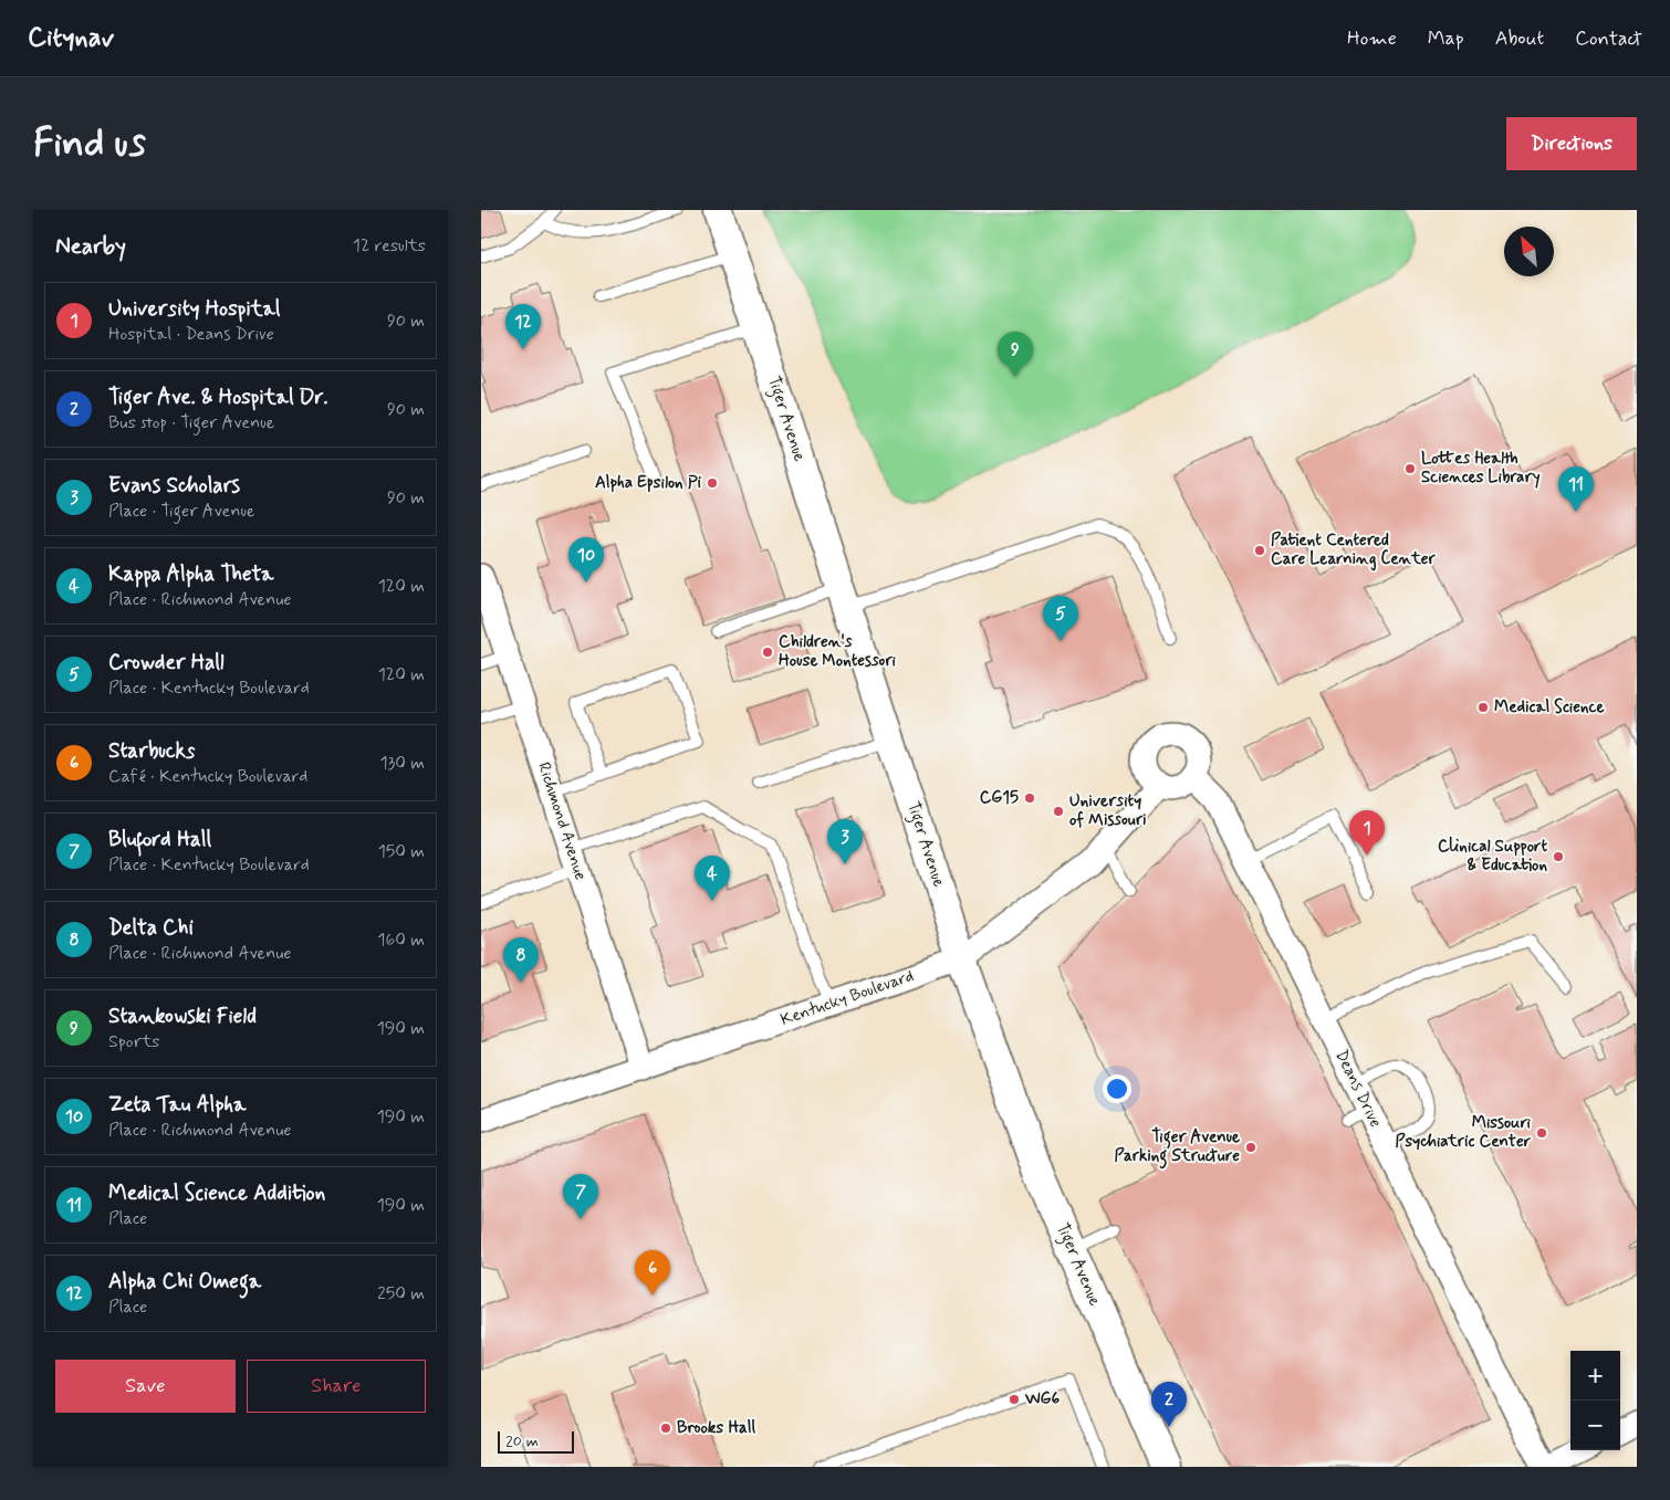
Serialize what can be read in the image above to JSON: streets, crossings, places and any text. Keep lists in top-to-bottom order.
{
  "streets": {
    "street": [
      "Tiger Avenue",
      "Richmond Avenue",
      "Kentucky Boulevard",
      "Deans Drive"
    ]
  },
  "crossings": [
    ["Tiger Avenue", "Kentucky Boulevard"],
    ["Richmond Avenue", "Kentucky Boulevard"],
    ["Kentucky Boulevard", "Deans Drive"]
  ],
  "places": [
    "Lottes Health Sciences Library",
    "Alpha Epsilon Pi",
    "Patient Centered Care Learning Center",
    "Children's House Montessori",
    "Medical Science",
    "CG15",
    "University of Missouri",
    "Clinical Support & Education",
    "Missouri Psychiatric Center",
    "Tiger Avenue Parking Structure",
    "WG6",
    "Brooks Hall"
  ],
  "scale_bar": "20 m",
  "north": "top left",
  "page": {
    "header": "Citynav",
    "nav": [
      "Home",
      "Map",
      "About",
      "Contact"
    ],
    "buttons": [
      "Directions",
      ["Save", "Share"]
    ],
    "title": "Find us",
    "heading": ["Nearby", "12 results"],
    "list": [
      {
        "mark": "1",
        "name": "University Hospital",
        "note": "Hospital · Deans Drive",
        "value": "90 m"
      },
      {
        "mark": "2",
        "name": "Tiger Ave. & Hospital Dr.",
        "note": "Bus stop · Tiger Avenue",
        "value": "90 m"
      },
      {
        "mark": "3",
        "name": "Evans Scholars",
        "note": "Place · Tiger Avenue",
        "value": "90 m"
      },
      {
        "mark": "4",
        "name": "Kappa Alpha Theta",
        "note": "Place · Richmond Avenue",
        "value": "120 m"
      },
      {
        "mark": "5",
        "name": "Crowder Hall",
        "note": "Place · Kentucky Boulevard",
        "value": "120 m"
      },
      {
        "mark": "6",
        "name": "Starbucks",
        "note": "Café · Kentucky Boulevard",
        "value": "130 m"
      },
      {
        "mark": "7",
        "name": "Bluford Hall",
        "note": "Place · Kentucky Boulevard",
        "value": "150 m"
      },
      {
        "mark": "8",
        "name": "Delta Chi",
        "note": "Place · Richmond Avenue",
        "value": "160 m"
      },
      {
        "mark": "9",
        "name": "Stankowski Field",
        "note": "Sports",
        "value": "190 m"
      },
      {
        "mark": "10",
        "name": "Zeta Tau Alpha",
        "note": "Place · Richmond Avenue",
        "value": "190 m"
      },
      {
        "mark": "11",
        "name": "Medical Science Addition",
        "note": "Place",
        "value": "190 m"
      },
      {
        "mark": "12",
        "name": "Alpha Chi Omega",
        "note": "Place",
        "value": "250 m"
      }
    ],
    "pins": [
      "12",
      "9",
      "11",
      "10",
      "5",
      "1",
      "3",
      "4",
      "8",
      "7",
      "6",
      "2"
    ],
    "map_buttons": ["+", "−"],
    "scale": "20 m"
  }
}
